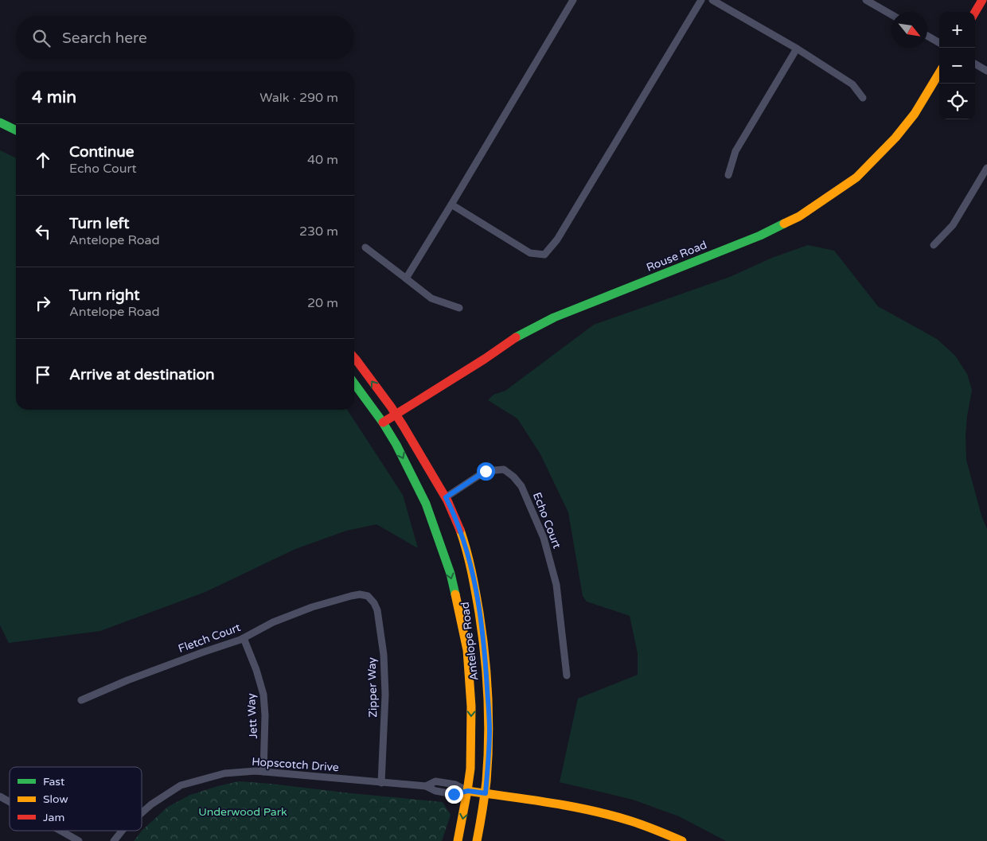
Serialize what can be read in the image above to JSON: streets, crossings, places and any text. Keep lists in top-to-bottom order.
{
  "streets": {
    "street": [
      "Rouse Road",
      "Echo Court",
      "Fletch Court",
      "Antelope Road",
      "Zipper Way",
      "Jett Way",
      "Hopscotch Drive"
    ]
  },
  "crossings": [
    ["Rouse Road", "Antelope Road"],
    ["Echo Court", "Antelope Road"],
    ["Fletch Court", "Zipper Way"],
    ["Fletch Court", "Jett Way"],
    ["Antelope Road", "Hopscotch Drive"],
    ["Zipper Way", "Hopscotch Drive"],
    ["Jett Way", "Hopscotch Drive"]
  ],
  "parks": ["Underwood Park"],
  "legend": ["Fast", "Slow", "Jam"],
  "north": "bottom right",
  "page": {
    "map_buttons": ["+", "−"],
    "search": "Search here",
    "heading": ["4 min", "Walk · 290 m"],
    "list": [
      ["Continue", "Echo Court", "40 m"],
      ["Turn left", "Antelope Road", "230 m"],
      ["Turn right", "Antelope Road", "20 m"],
      "Arrive at destination"
    ]
  }
}
